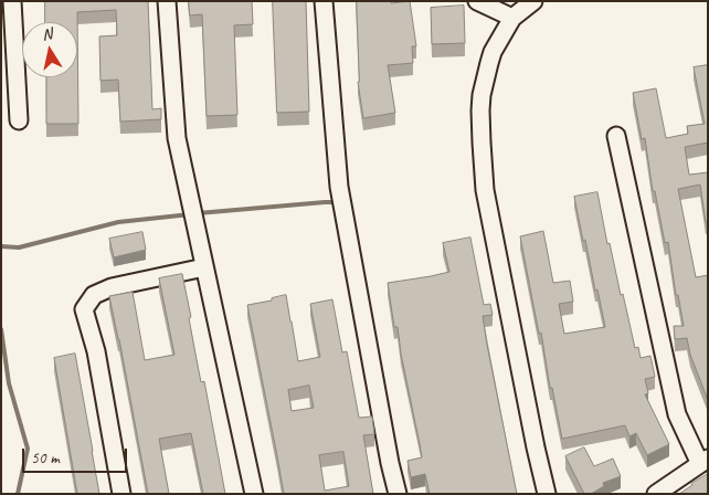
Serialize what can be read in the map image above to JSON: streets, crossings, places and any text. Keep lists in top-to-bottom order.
{
  "scale_bar": "50 m",
  "north": "top"
}
